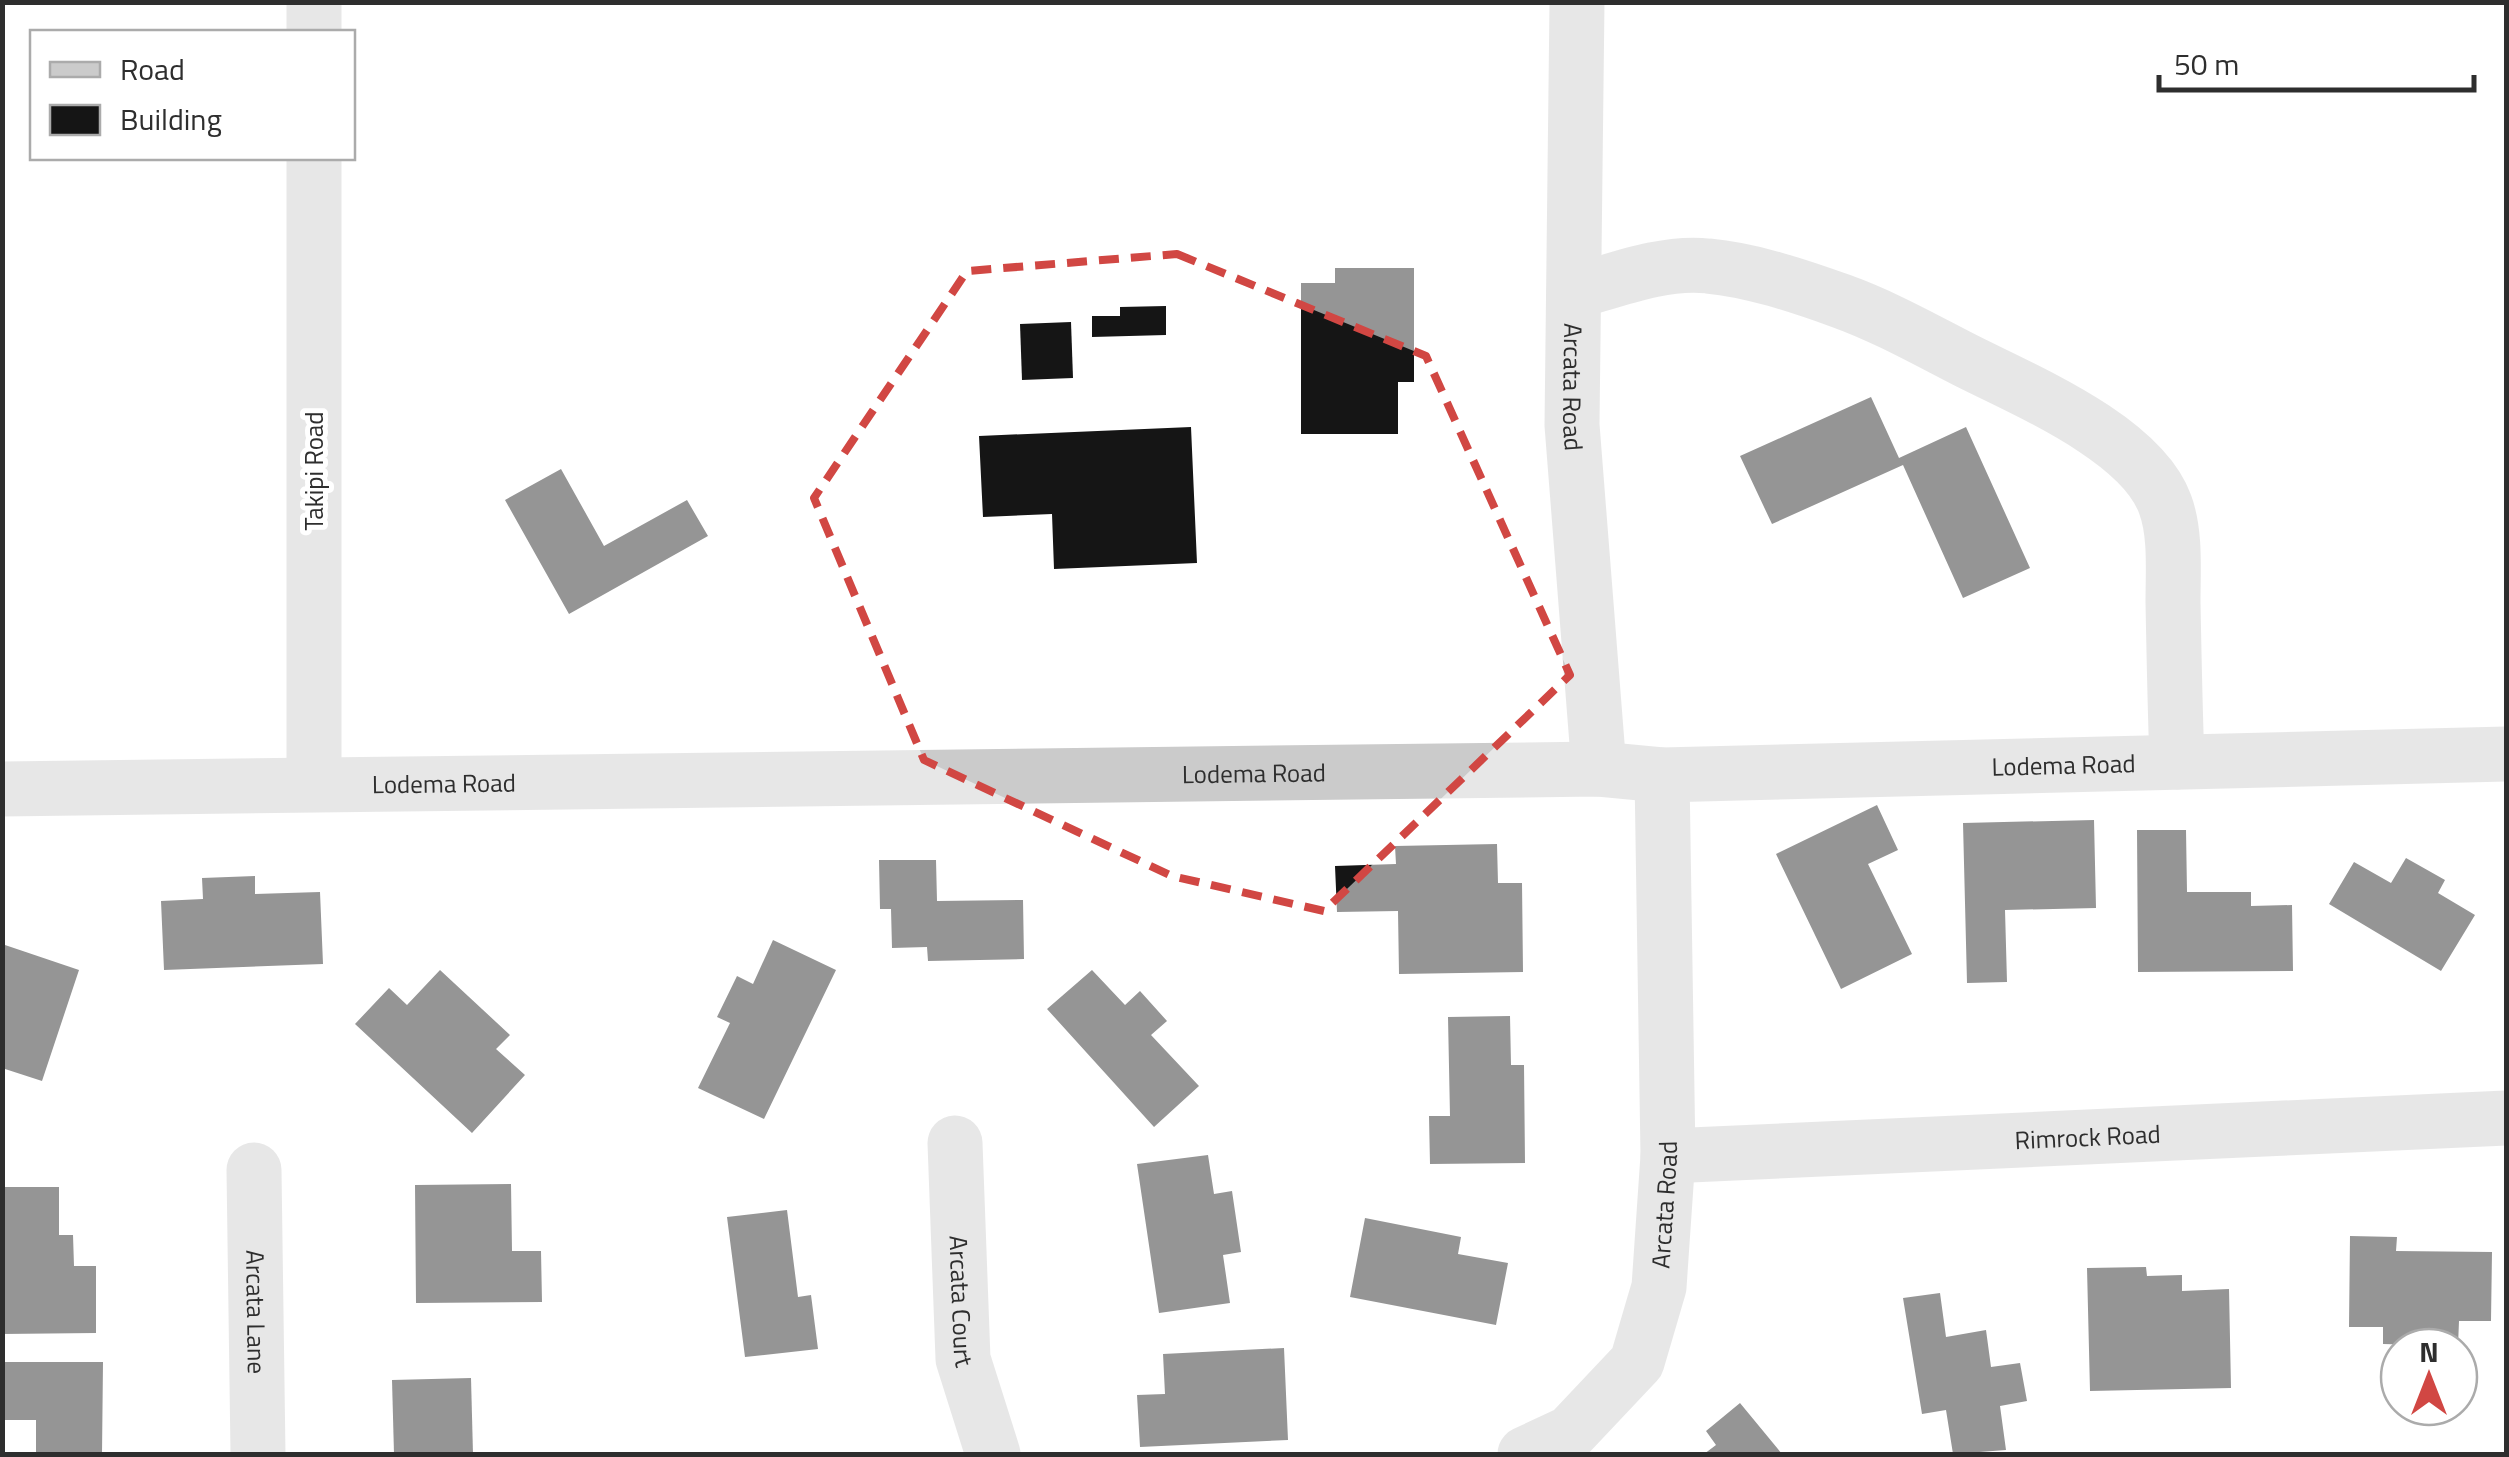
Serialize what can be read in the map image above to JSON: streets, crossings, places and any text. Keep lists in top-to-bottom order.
{
  "streets": {
    "street": [
      "Arcata Road",
      "Takipi Road",
      "Lodema Road",
      "Rimrock Road",
      "Arcata Court",
      "Arcata Lane"
    ]
  },
  "crossings": [
    ["Arcata Road", "Lodema Road"],
    ["Arcata Road", "Rimrock Road"],
    ["Takipi Road", "Lodema Road"]
  ],
  "legend": ["Road", "Building"],
  "scale_bar": "50 m",
  "north": "top"
}
